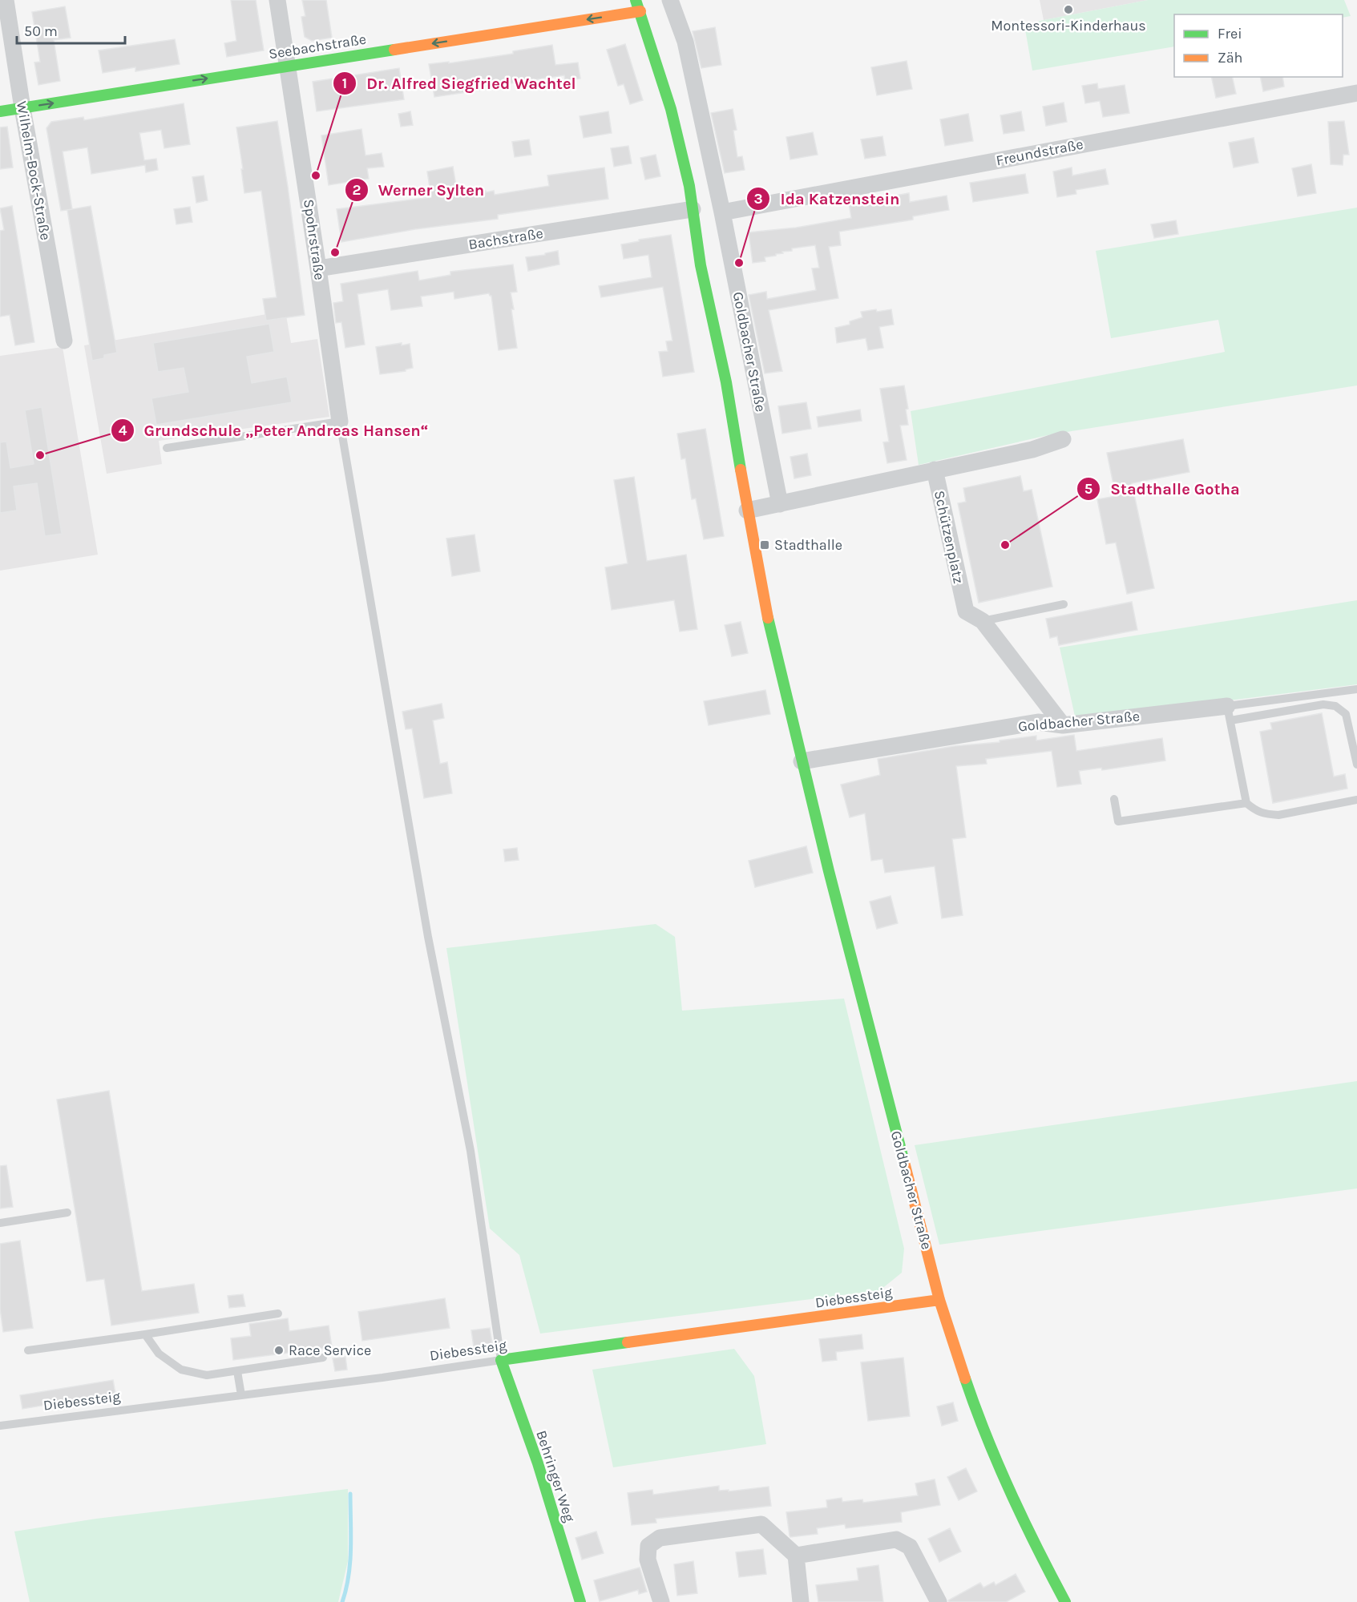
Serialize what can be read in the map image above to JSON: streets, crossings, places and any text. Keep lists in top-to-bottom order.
{
  "streets": {
    "main road": [
      "Seebachstraße",
      "Goldbacher Straße",
      "Diebessteig",
      "Behringer Weg"
    ],
    "street": [
      "Freundstraße",
      "Wilhelm-Bock-Straße",
      "Bachstraße",
      "Spohrstraße",
      "Schützenplatz"
    ]
  },
  "crossings": [
    ["Seebachstraße", "Wilhelm-Bock-Straße"],
    ["Seebachstraße", "Spohrstraße"],
    ["Seebachstraße", "Goldbacher Straße"],
    ["Freundstraße", "Goldbacher Straße"],
    ["Bachstraße", "Spohrstraße"],
    ["Bachstraße", "Goldbacher Straße"],
    ["Goldbacher Straße", "Schützenplatz"],
    ["Goldbacher Straße", "Diebessteig"],
    ["Diebessteig", "Behringer Weg"]
  ],
  "places": {
    "other": [
      "Montessori-Kinderhaus",
      "Dr. Alfred Siegfried Wachtel",
      "Werner Sylten",
      "Ida Katzenstein",
      "Grundschule „Peter Andreas Hansen“",
      "Stadthalle Gotha",
      "Race Service"
    ],
    "transit": ["Stadthalle"]
  },
  "legend": ["Frei", "Zäh"],
  "scale_bar": "50 m"
}
